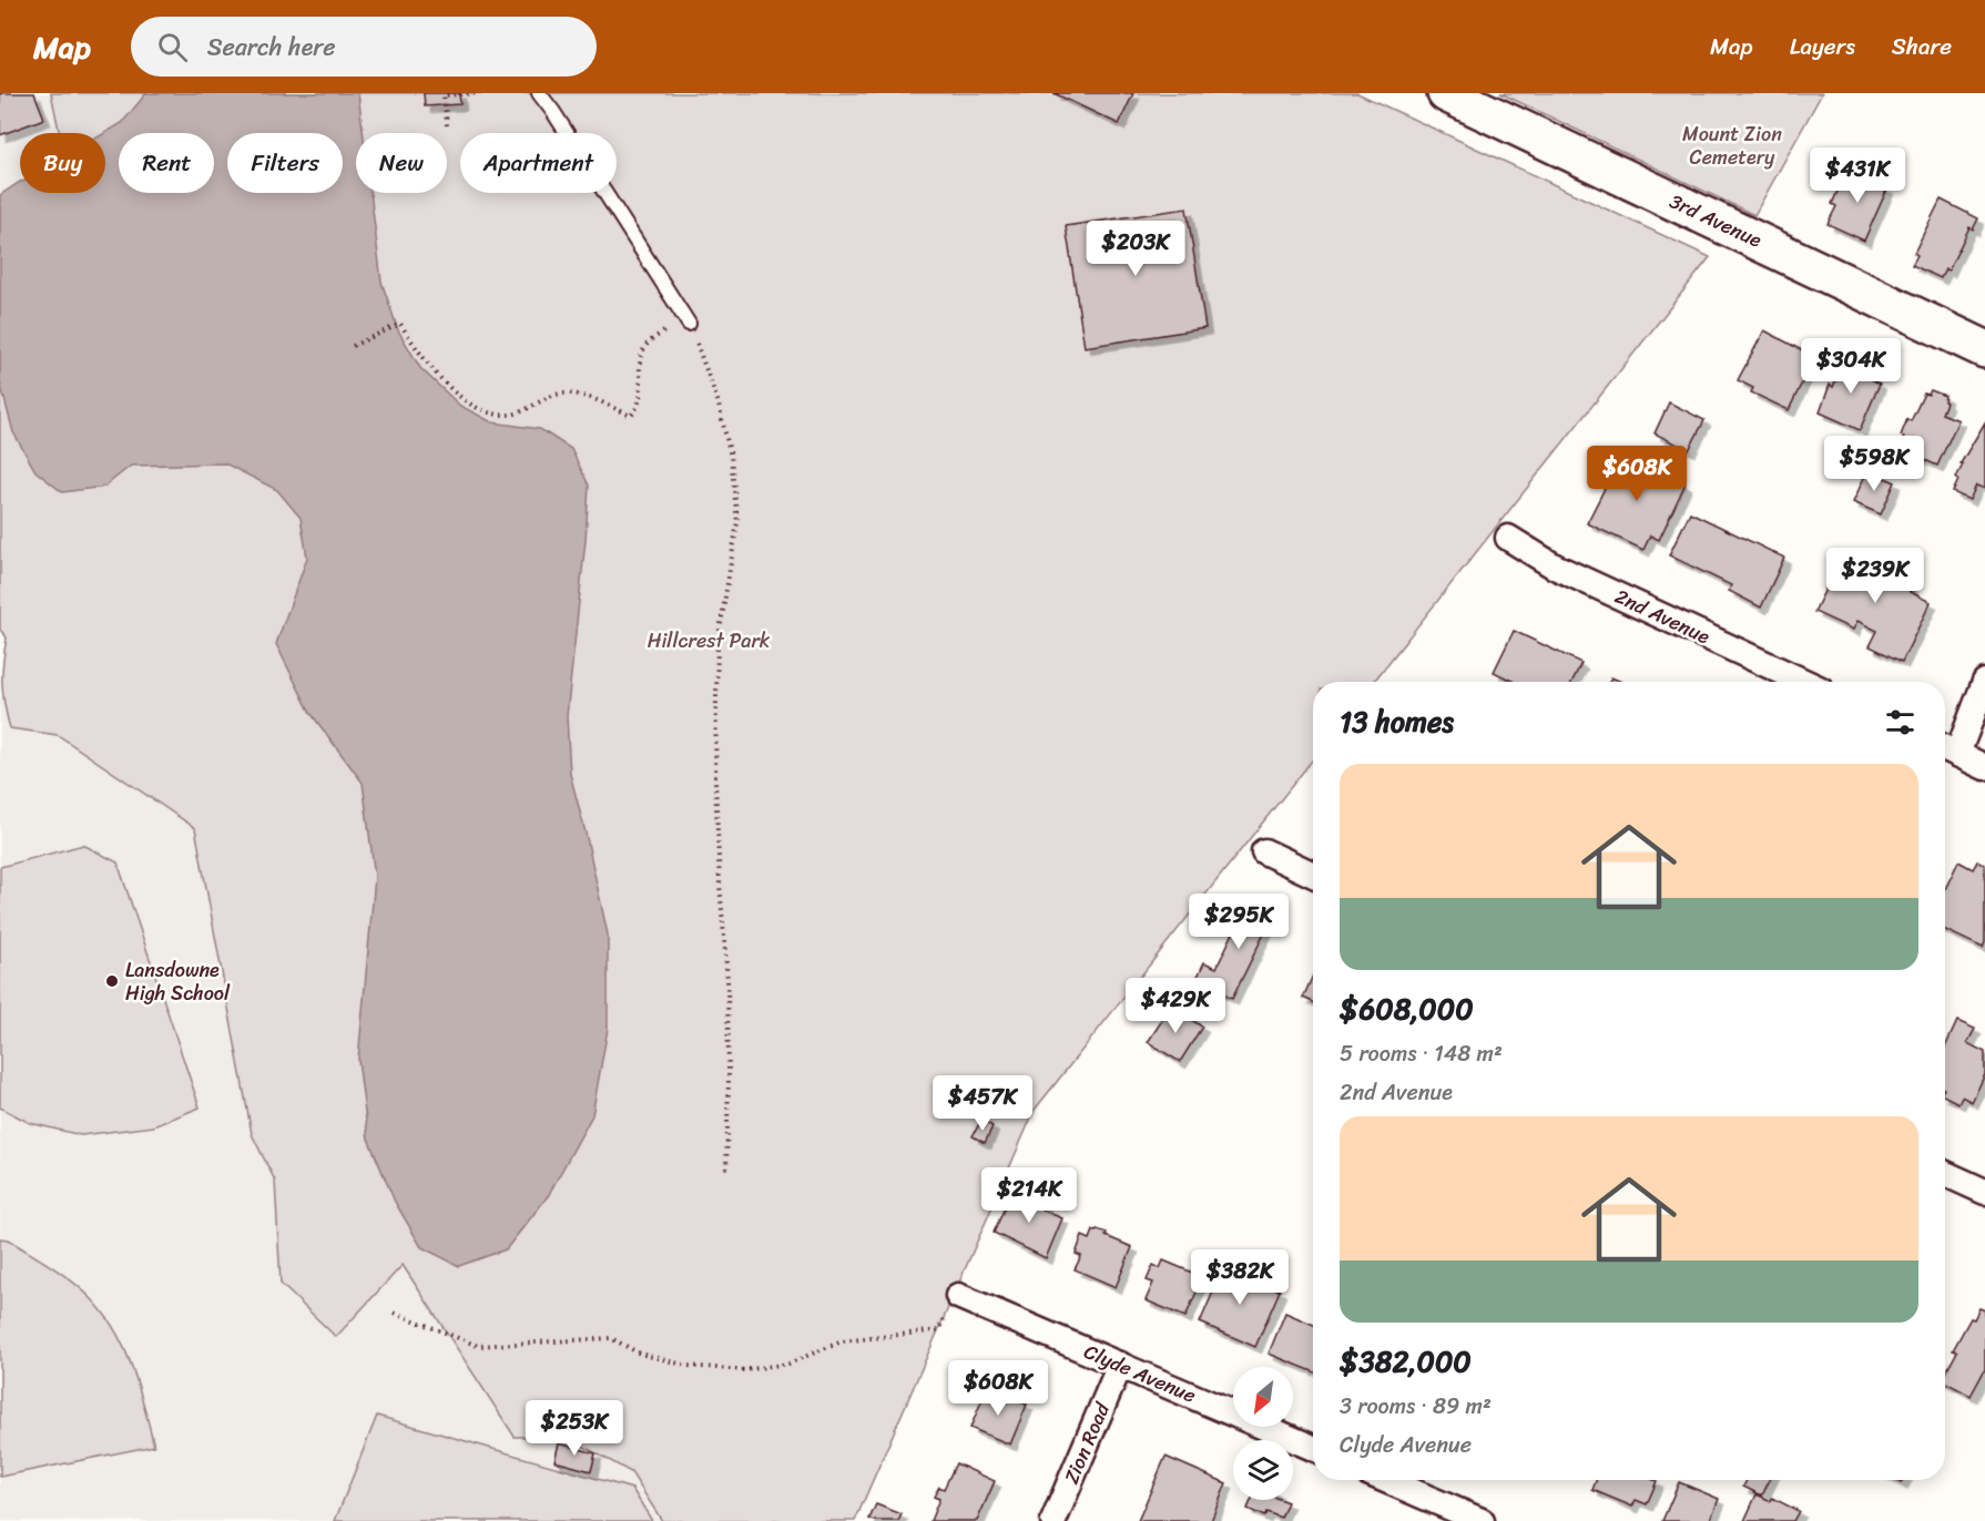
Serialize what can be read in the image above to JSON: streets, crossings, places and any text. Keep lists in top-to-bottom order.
{
  "streets": {
    "street": [
      "3rd Avenue",
      "2nd Avenue",
      "Clyde Avenue",
      "Zion Road"
    ]
  },
  "crossings": [
    ["Clyde Avenue", "Zion Road"]
  ],
  "parks": ["Mount Zion Cemetery", "Hillcrest Park"],
  "places": ["Lansdowne High School"],
  "north": "bottom left",
  "page": {
    "header": "Map",
    "search": "Search here",
    "nav": ["Map", "Layers", "Share"],
    "chip": [
      "Buy",
      "Rent",
      "Filters",
      "New",
      "Apartment"
    ],
    "price": [
      "$431K",
      "$203K",
      "$304K",
      "$598K",
      "$608K",
      "$239K",
      "$295K",
      "$429K",
      "$457K",
      "$214K",
      "$382K",
      "$608K",
      "$253K"
    ],
    "heading": "13 homes",
    "list": [
      {
        "name": "$608,000",
        "note": "5 rooms · 148 m² · 2nd Avenue"
      },
      {
        "name": "$382,000",
        "note": "3 rooms · 89 m² · Clyde Avenue"
      }
    ]
  }
}
